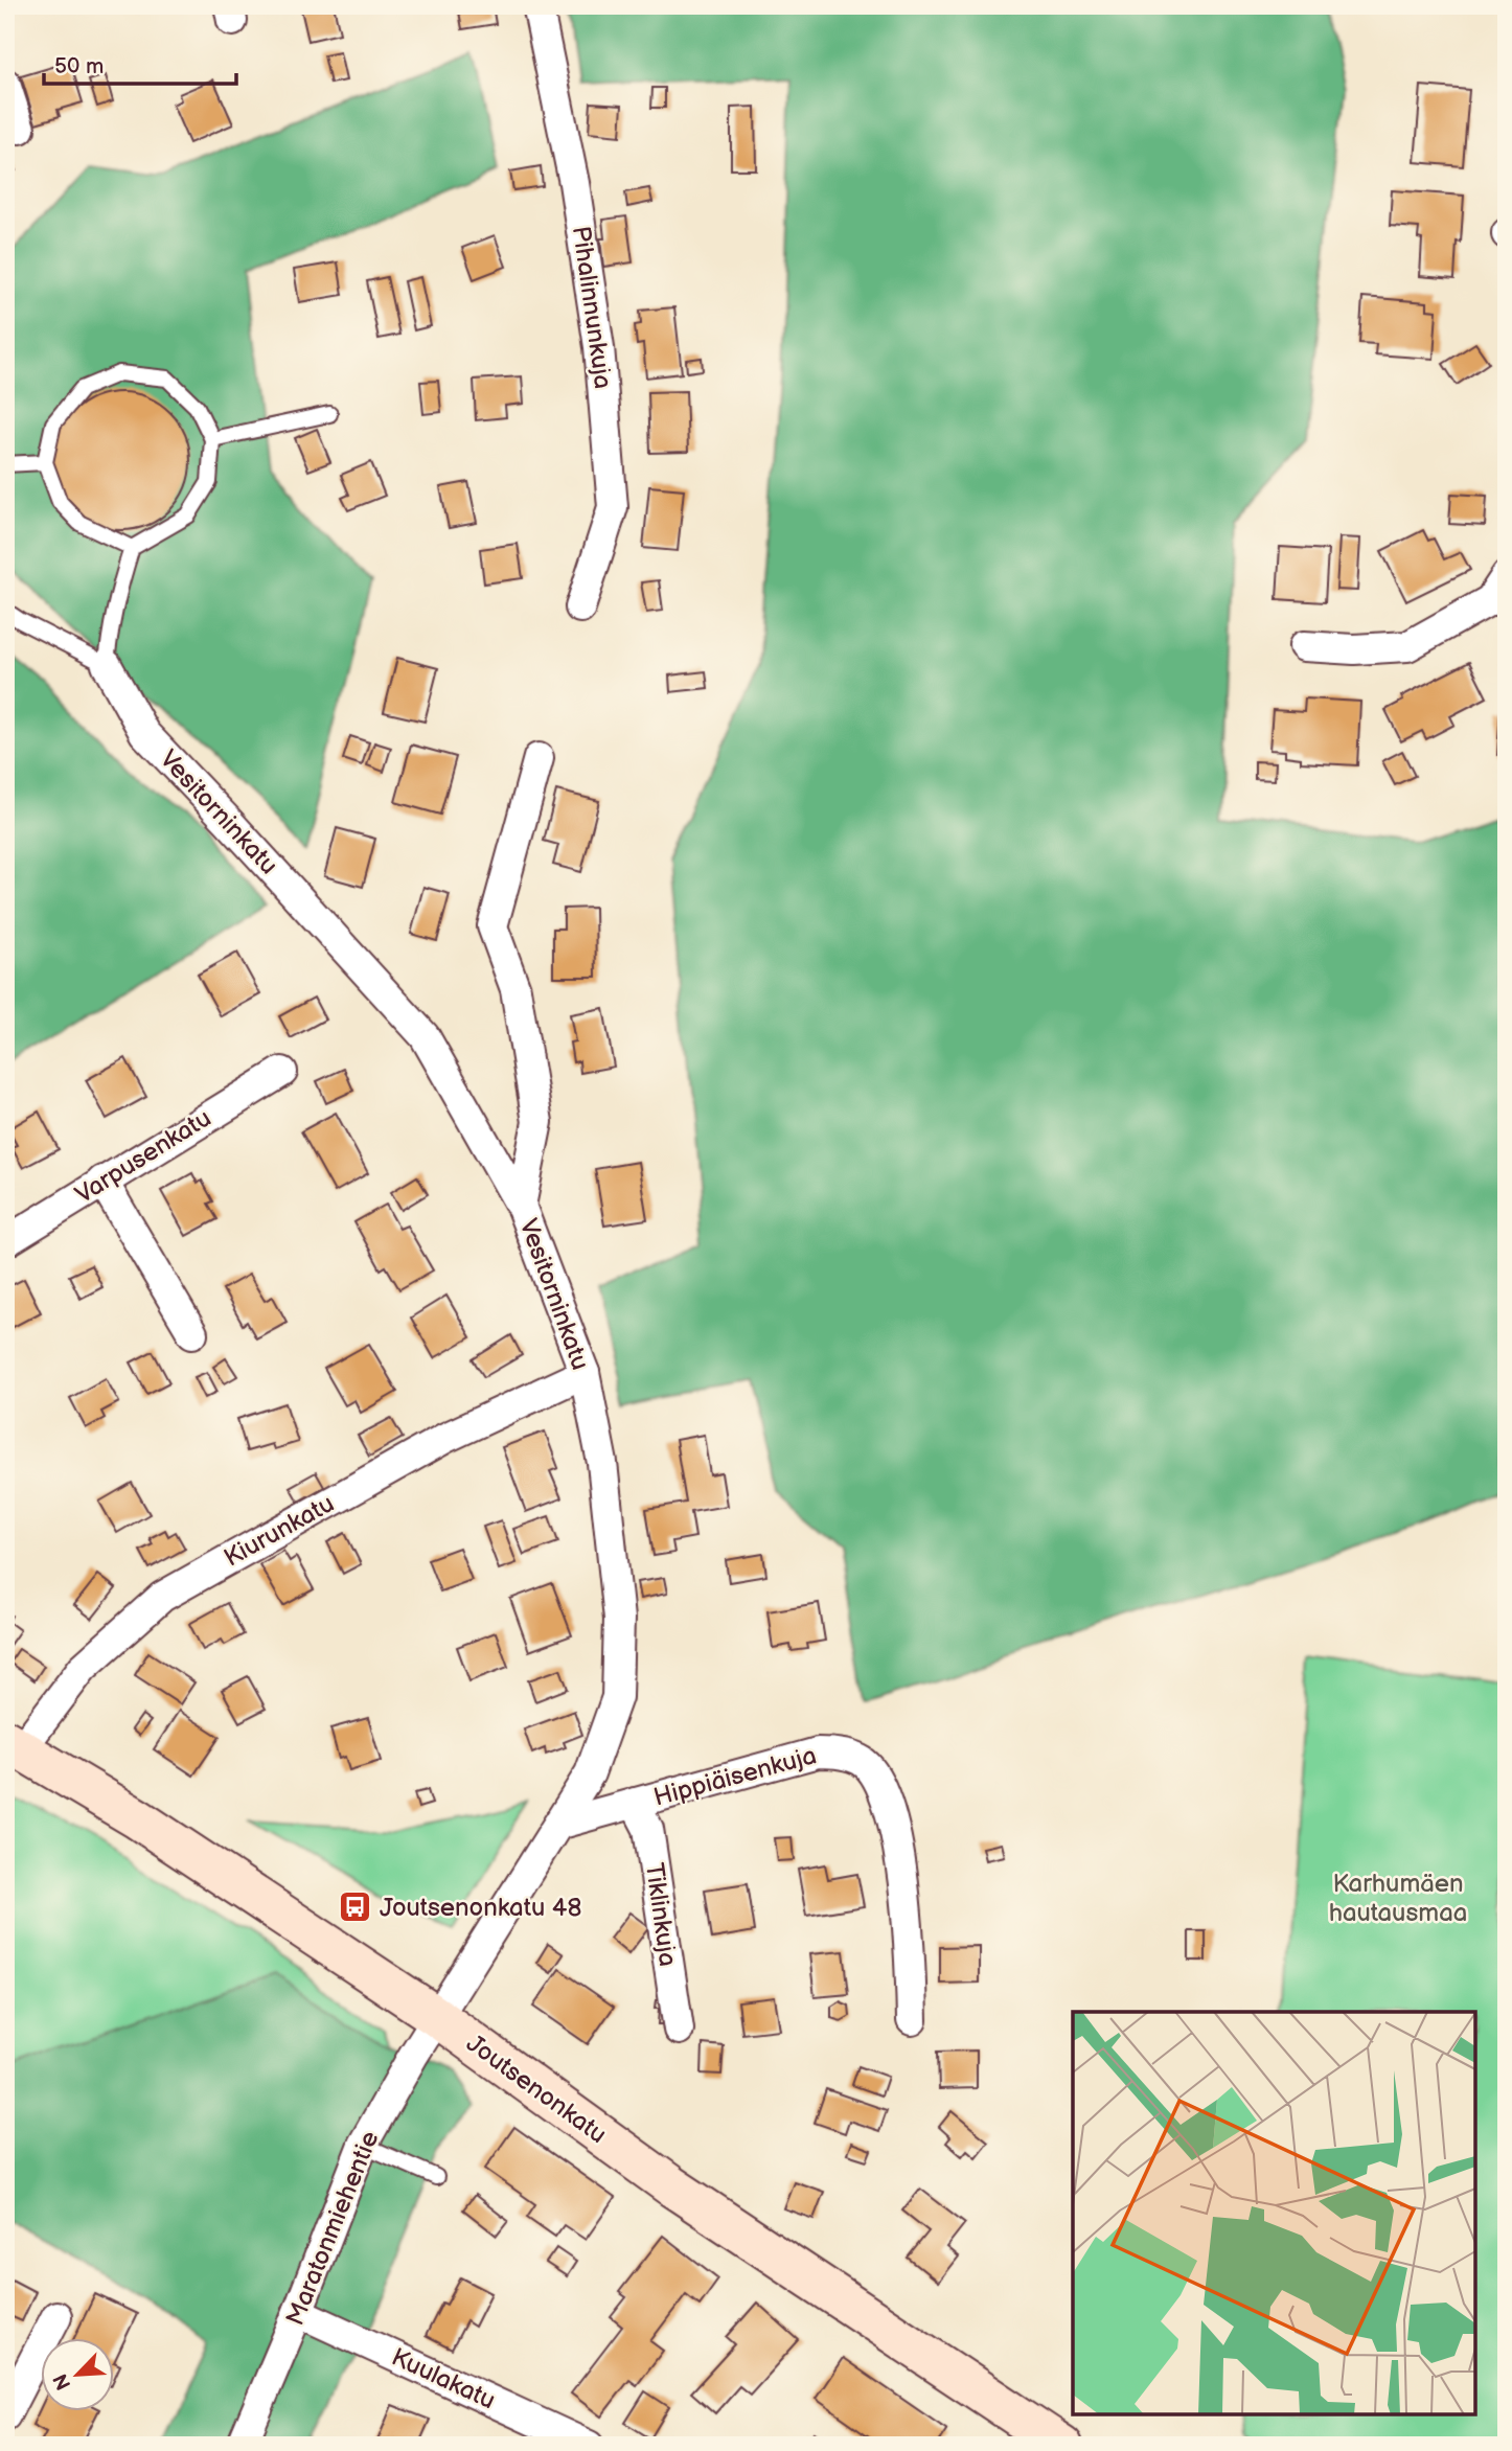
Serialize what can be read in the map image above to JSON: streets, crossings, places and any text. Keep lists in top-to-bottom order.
{
  "streets": {
    "main road": ["Joutsenonkatu"],
    "street": [
      "Pihalinnunkuja",
      "Vesitorninkatu",
      "Varpusenkatu",
      "Kiurunkatu",
      "Hippiäisenkuja",
      "Tiklinkuja",
      "Maratonmiehentie",
      "Kuulakatu"
    ]
  },
  "crossings": [
    ["Vesitorninkatu", "Kiurunkatu"],
    ["Vesitorninkatu", "Hippiäisenkuja"],
    ["Vesitorninkatu", "Joutsenonkatu"],
    ["Vesitorninkatu", "Maratonmiehentie"],
    ["Kiurunkatu", "Joutsenonkatu"],
    ["Hippiäisenkuja", "Tiklinkuja"],
    ["Joutsenonkatu", "Maratonmiehentie"],
    ["Maratonmiehentie", "Kuulakatu"]
  ],
  "parks": ["Karhumäen hautausmaa"],
  "places": {
    "bus stop": ["Joutsenonkatu 48"]
  },
  "scale_bar": "50 m",
  "north": "bottom left"
}
